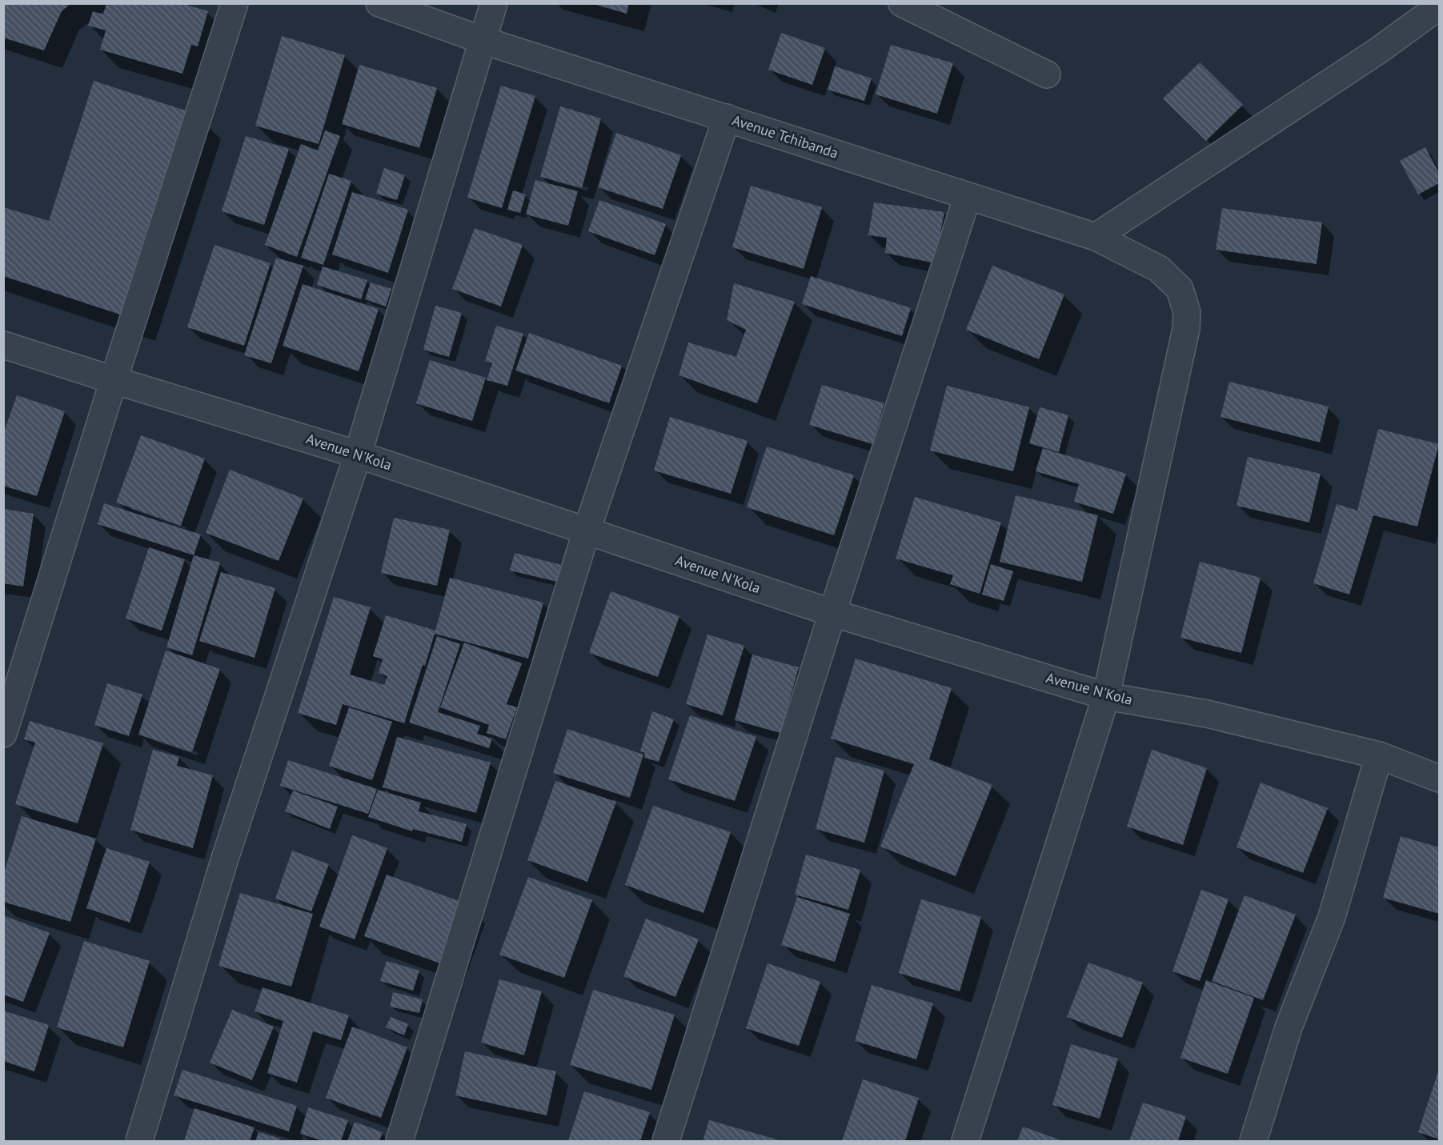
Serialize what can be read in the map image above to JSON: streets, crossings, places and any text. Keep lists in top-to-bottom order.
{
  "streets": {
    "street": ["Avenue Tchibanda", "Avenue N'Kola"]
  },
  "crossings": [
    ["Avenue Tchibanda", "Avenue N'Kola"]
  ]
}
